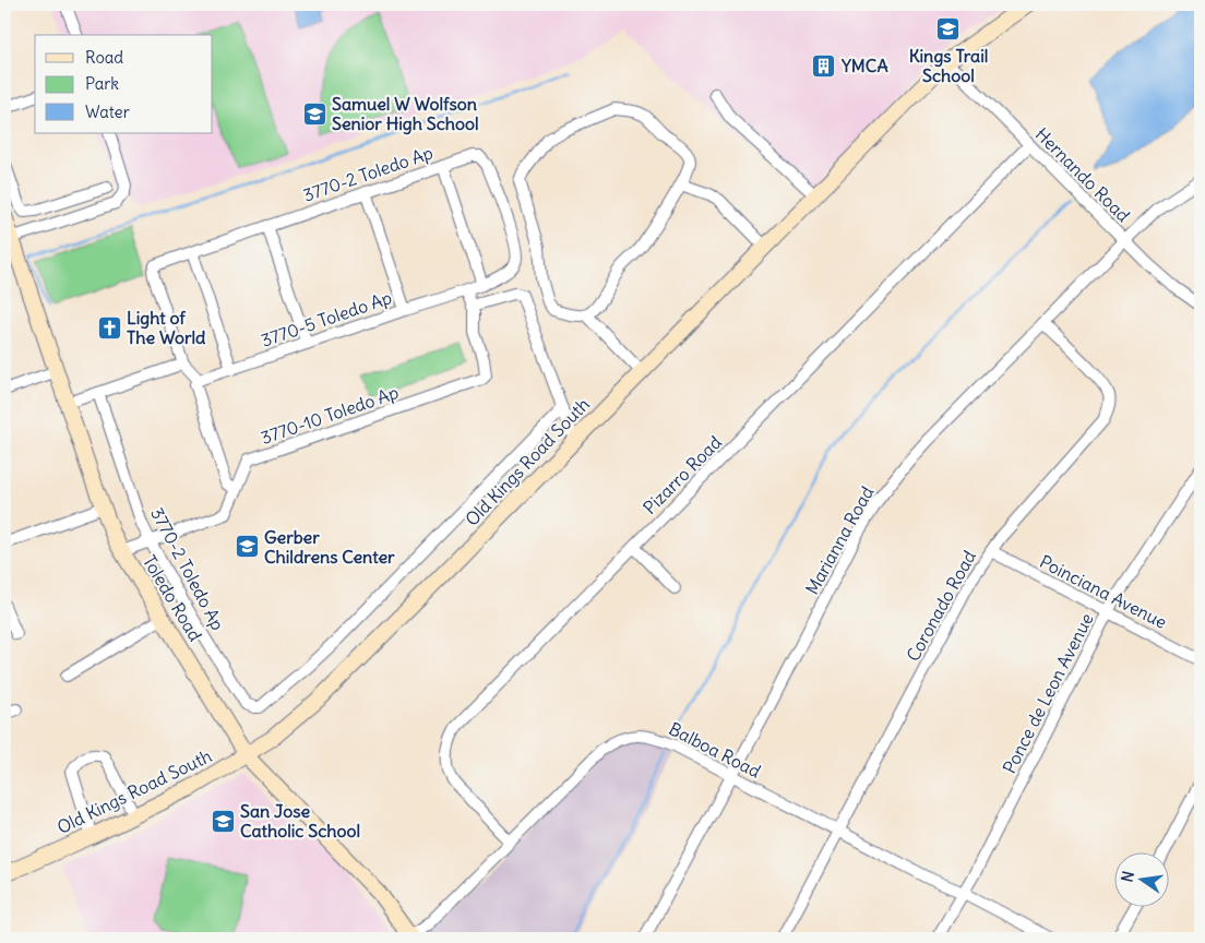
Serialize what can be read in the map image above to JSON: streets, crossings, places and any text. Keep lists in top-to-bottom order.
{
  "streets": {
    "street": [
      "3770-2 Toledo Ap",
      "Hernando Road",
      "3770-5 Toledo Ap",
      "3770-10 Toledo Ap",
      "Old Kings Road South",
      "Pizarro Road",
      "Marianna Road",
      "Poinciana Avenue",
      "Toledo Road",
      "Coronado Road",
      "Ponce de Leon Avenue",
      "Balboa Road"
    ]
  },
  "crossings": [
    ["Hernando Road", "Old Kings Road South"],
    ["Hernando Road", "Pizarro Road"],
    ["Hernando Road", "Marianna Road"],
    ["3770-5 Toledo Ap", "3770-10 Toledo Ap"],
    ["Old Kings Road South", "Toledo Road"],
    ["Pizarro Road", "Balboa Road"],
    ["Marianna Road", "Coronado Road"],
    ["Marianna Road", "Balboa Road"],
    ["Poinciana Avenue", "Coronado Road"],
    ["Poinciana Avenue", "Ponce de Leon Avenue"],
    ["Toledo Road", "Balboa Road"],
    ["Coronado Road", "Balboa Road"],
    ["Ponce de Leon Avenue", "Balboa Road"]
  ],
  "places": {
    "school or university": [
      "Kings Trail School",
      "Samuel W Wolfson Senior High School",
      "Gerber Childrens Center",
      "San Jose Catholic School"
    ],
    "building": ["YMCA"],
    "church": ["Light of The World"]
  },
  "legend": ["Road", "Park", "Water"],
  "north": "left"
}
